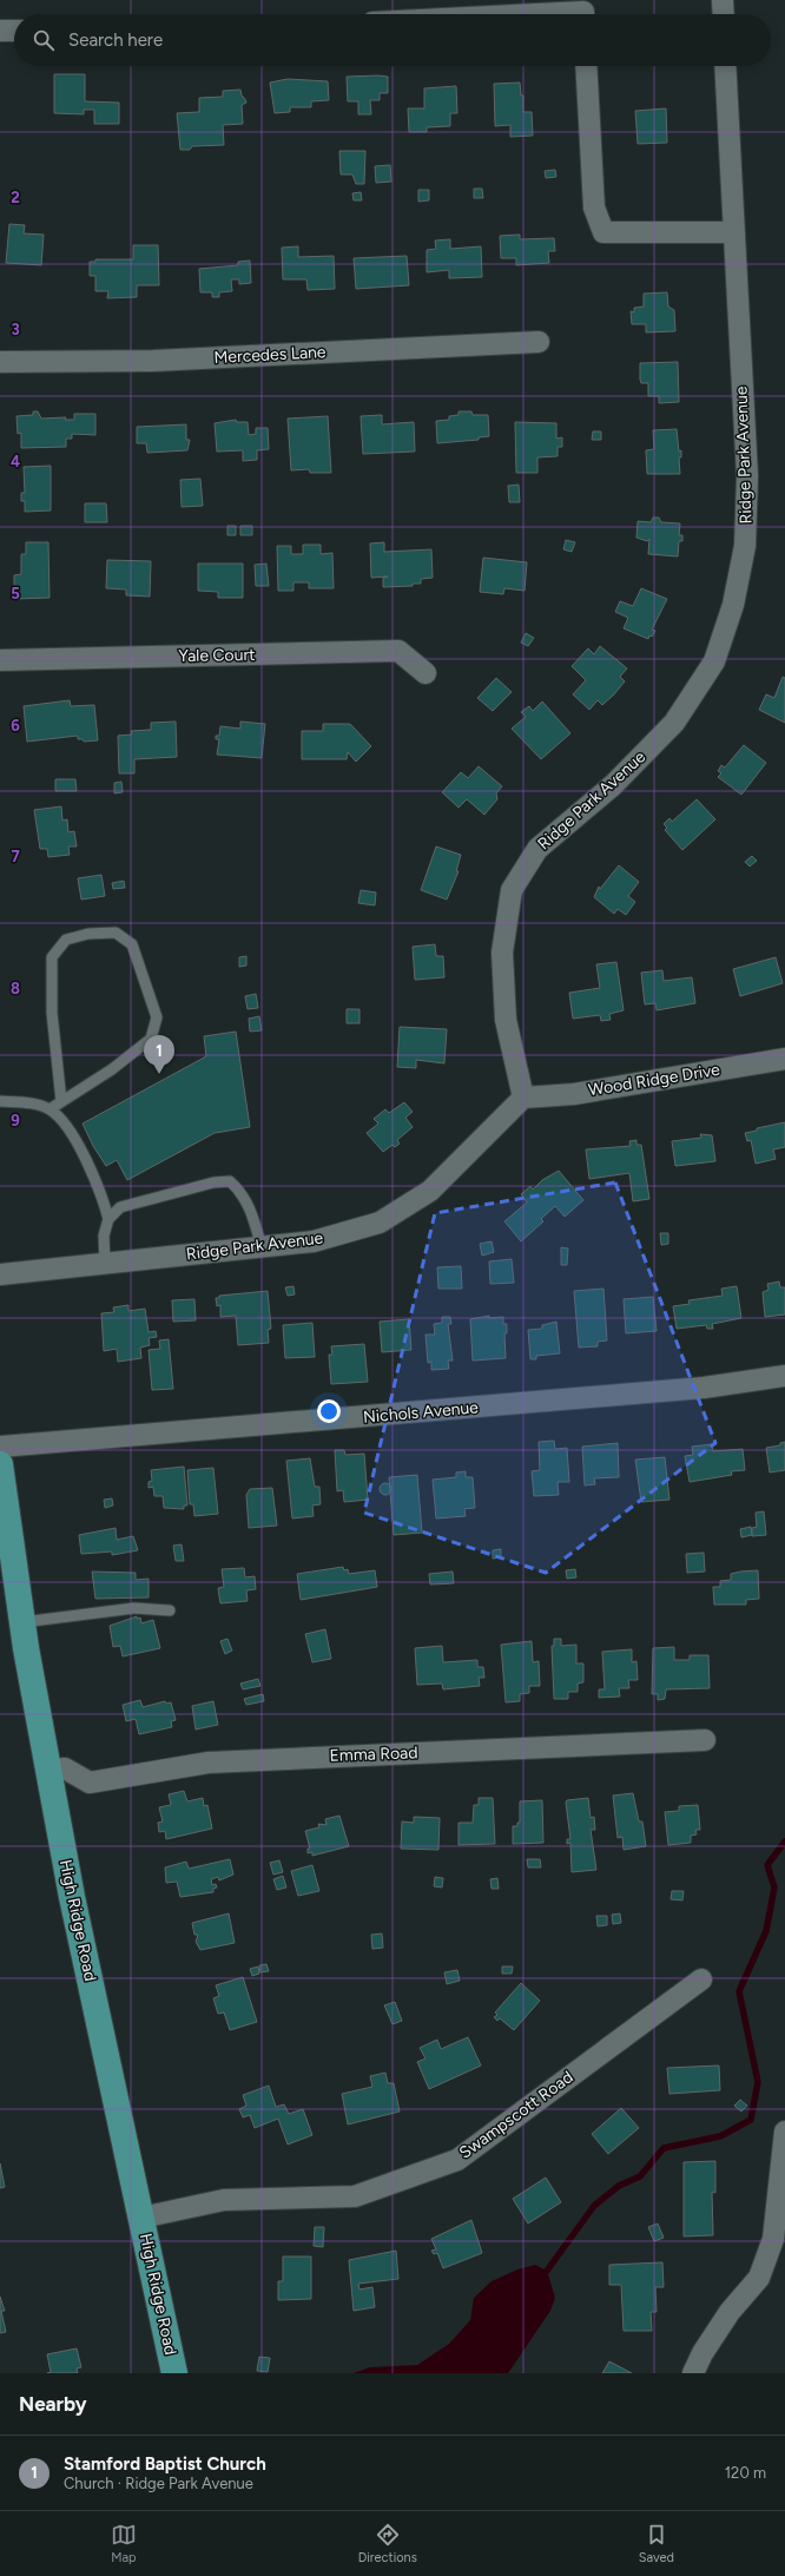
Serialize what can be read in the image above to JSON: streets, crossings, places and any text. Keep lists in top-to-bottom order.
{
  "streets": {
    "main road": ["High Ridge Road"],
    "street": [
      "Mercedes Lane",
      "Ridge Park Avenue",
      "Yale Court",
      "Wood Ridge Drive",
      "Nichols Avenue",
      "Emma Road",
      "Swampscott Road"
    ]
  },
  "crossings": [
    ["Ridge Park Avenue", "Wood Ridge Drive"],
    ["Emma Road", "High Ridge Road"],
    ["High Ridge Road", "Swampscott Road"]
  ],
  "page": {
    "search": "Search here",
    "pins": "1",
    "heading": "Nearby",
    "list": [
      {
        "mark": "1",
        "name": "Stamford Baptist Church",
        "note": "Church · Ridge Park Avenue",
        "value": "120 m"
      }
    ],
    "nav": ["Map", "Directions", "Saved"]
  },
  "grid": {
    "rows": [
      "2",
      "3",
      "4",
      "5",
      "6",
      "7",
      "8",
      "9"
    ]
  }
}
